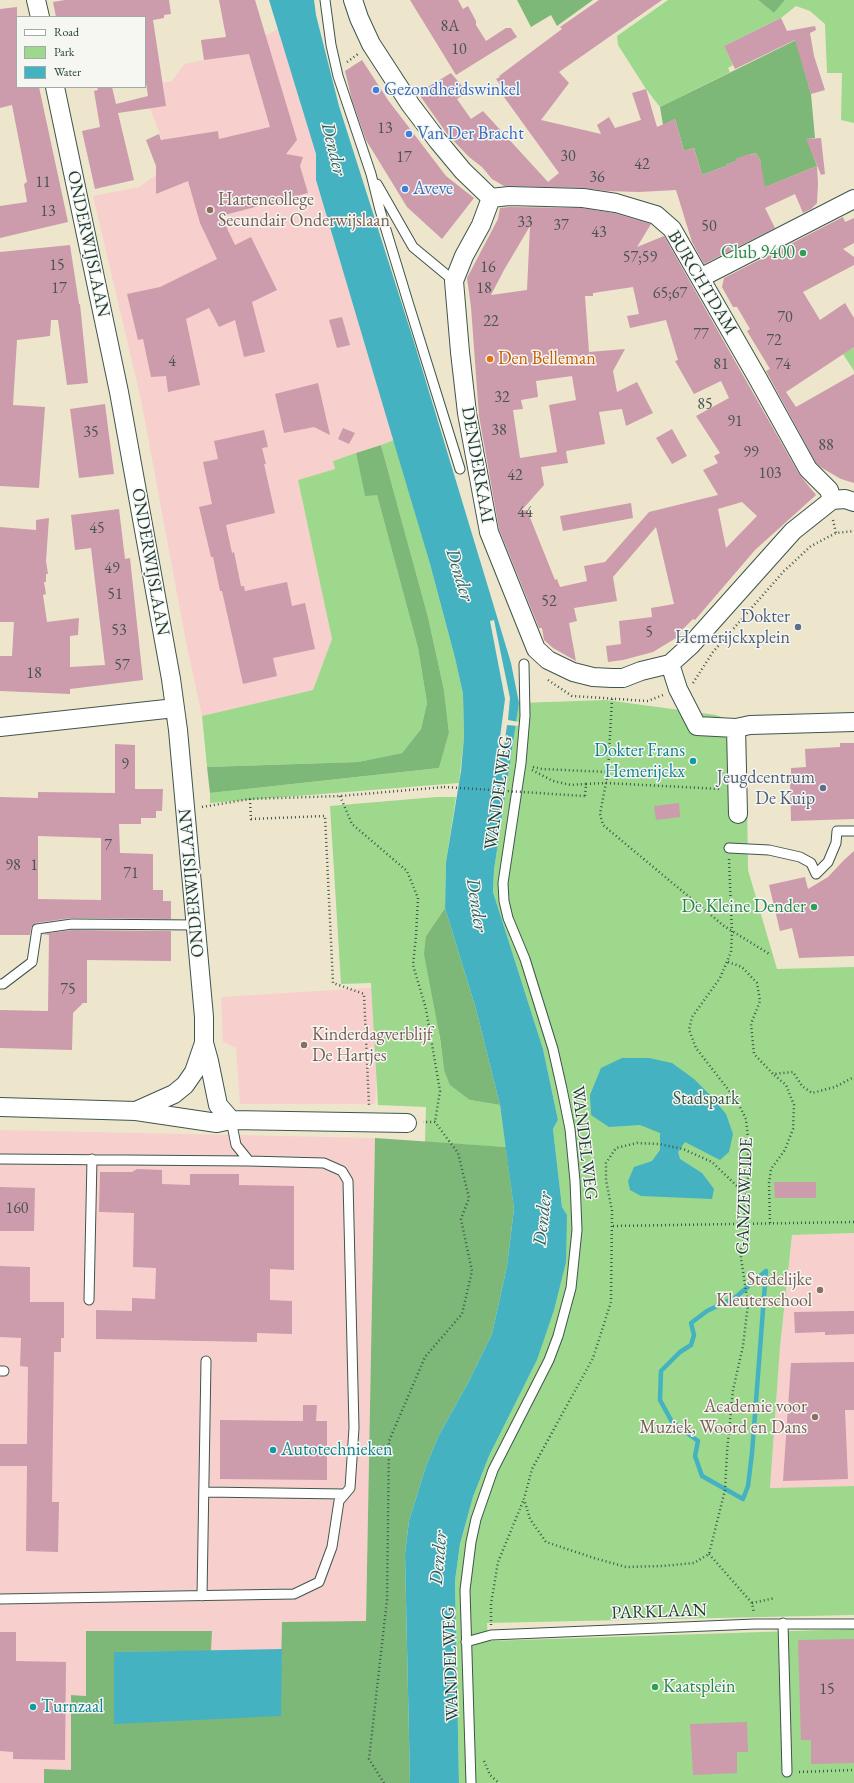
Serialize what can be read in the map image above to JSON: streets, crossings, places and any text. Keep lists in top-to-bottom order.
{
  "streets": {
    "street": ["ONDERWIJSLAAN", "BURCHTDAM", "DENDERKAAI"],
    "lane": ["WANDELWEG", "PARKLAAN"],
    "path": ["GANZEWEIDE"]
  },
  "crossings": [
    ["BURCHTDAM", "DENDERKAAI"],
    ["WANDELWEG", "PARKLAAN"]
  ],
  "water": ["Dender"],
  "parks": ["Stadspark"],
  "places": [
    "Gezondheidswinkel",
    "Van Der Bracht",
    "Aveve",
    "Hartencollege Secundair Onderwijslaan",
    "Club 9400",
    "Den Belleman",
    "Dokter Hemerijckxplein",
    "Dokter Frans Hemerijckx",
    "Jeugdcentrum De Kuip",
    "De Kleine Dender",
    "Kinderdagverblijf De Hartjes",
    "Stedelijke Kleuterschool",
    "Academie voor Muziek, Woord en Dans",
    "Autotechnieken",
    "Kaatsplein",
    "Turnzaal"
  ],
  "house_numbers": [
    "8A",
    "10",
    "13",
    "30",
    "17",
    "42",
    "36",
    "11",
    "13",
    "33",
    "37",
    "50",
    "43",
    "57;59",
    "15",
    "16",
    "17",
    "18",
    "65;67",
    "70",
    "22",
    "77",
    "72",
    "4",
    "81",
    "74",
    "32",
    "85",
    "91",
    "38",
    "35",
    "88",
    "99",
    "103",
    "42",
    "44",
    "45",
    "49",
    "51",
    "52",
    "53",
    "5",
    "57",
    "18",
    "9",
    "7",
    "98",
    "1",
    "71",
    "75",
    "160",
    "15"
  ],
  "legend": ["Road", "Park", "Water"]
}
